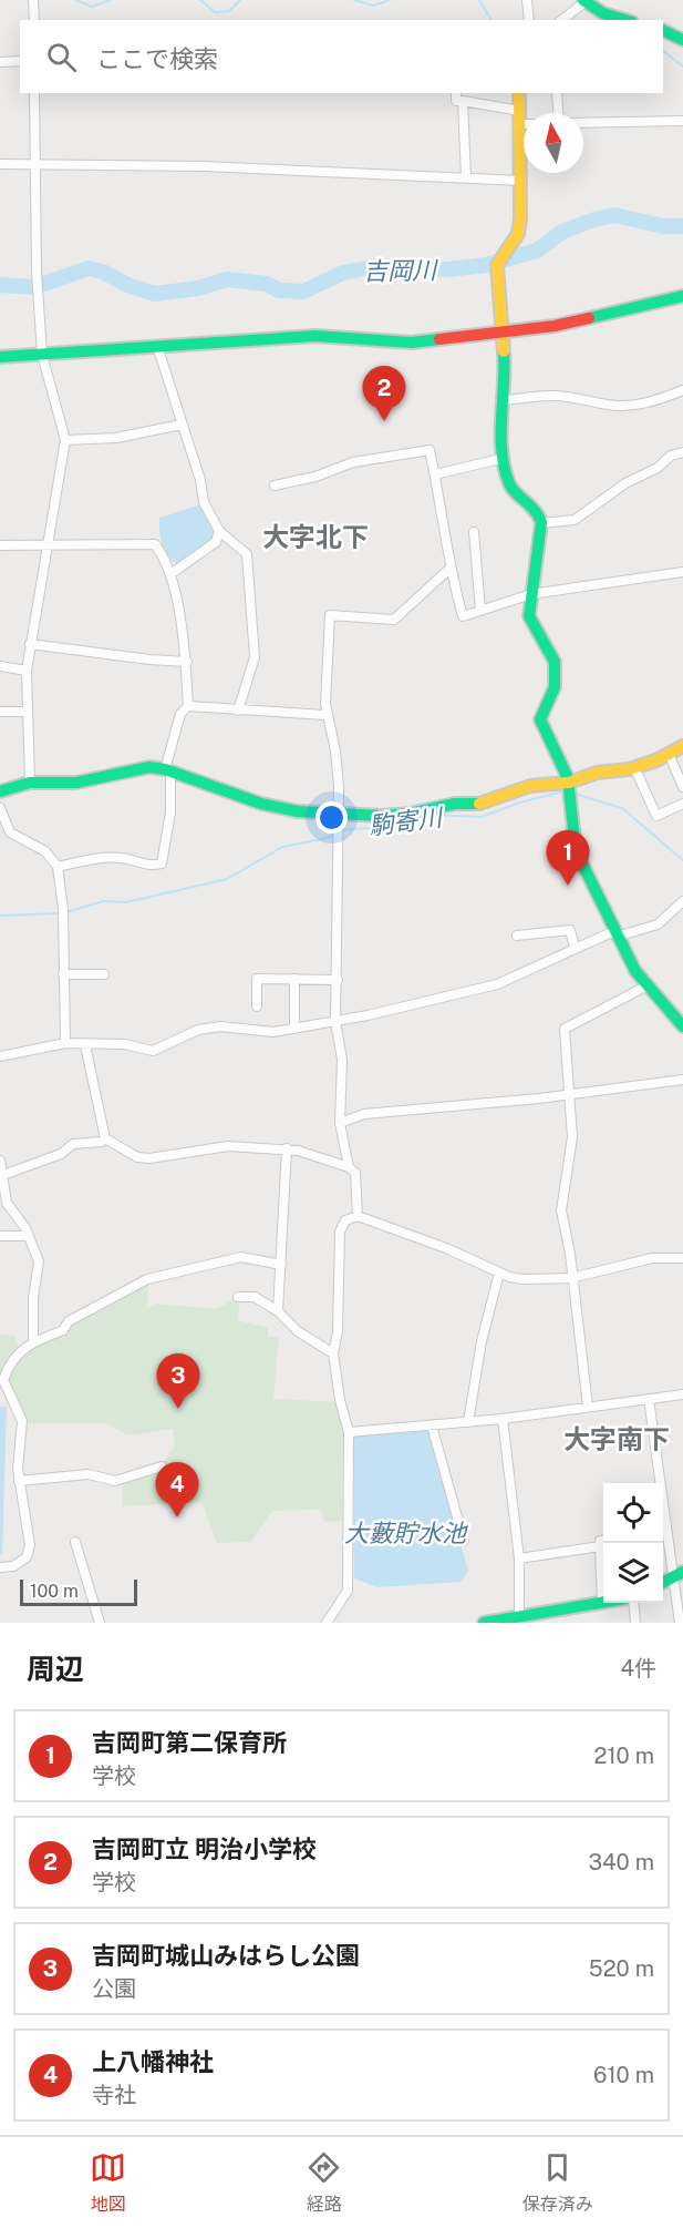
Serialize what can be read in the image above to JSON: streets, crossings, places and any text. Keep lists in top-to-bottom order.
{
  "districts": ["大字北下", "大字南下"],
  "water": ["吉岡川", "駒寄川", "大藪貯水池"],
  "scale_bar": "100 m",
  "north": "top",
  "page": {
    "search": "ここで検索",
    "pins": [
      "2",
      "1",
      "3",
      "4"
    ],
    "scale": "100 m",
    "heading": ["周辺", "4件"],
    "list": [
      {
        "mark": "1",
        "name": "吉岡町第二保育所",
        "note": "学校",
        "value": "210 m"
      },
      {
        "mark": "2",
        "name": "吉岡町立 明治小学校",
        "note": "学校",
        "value": "340 m"
      },
      {
        "mark": "3",
        "name": "吉岡町城山みはらし公園",
        "note": "公園",
        "value": "520 m"
      },
      {
        "mark": "4",
        "name": "上八幡神社",
        "note": "寺社",
        "value": "610 m"
      }
    ],
    "nav": ["地図", "経路", "保存済み"]
  }
}
